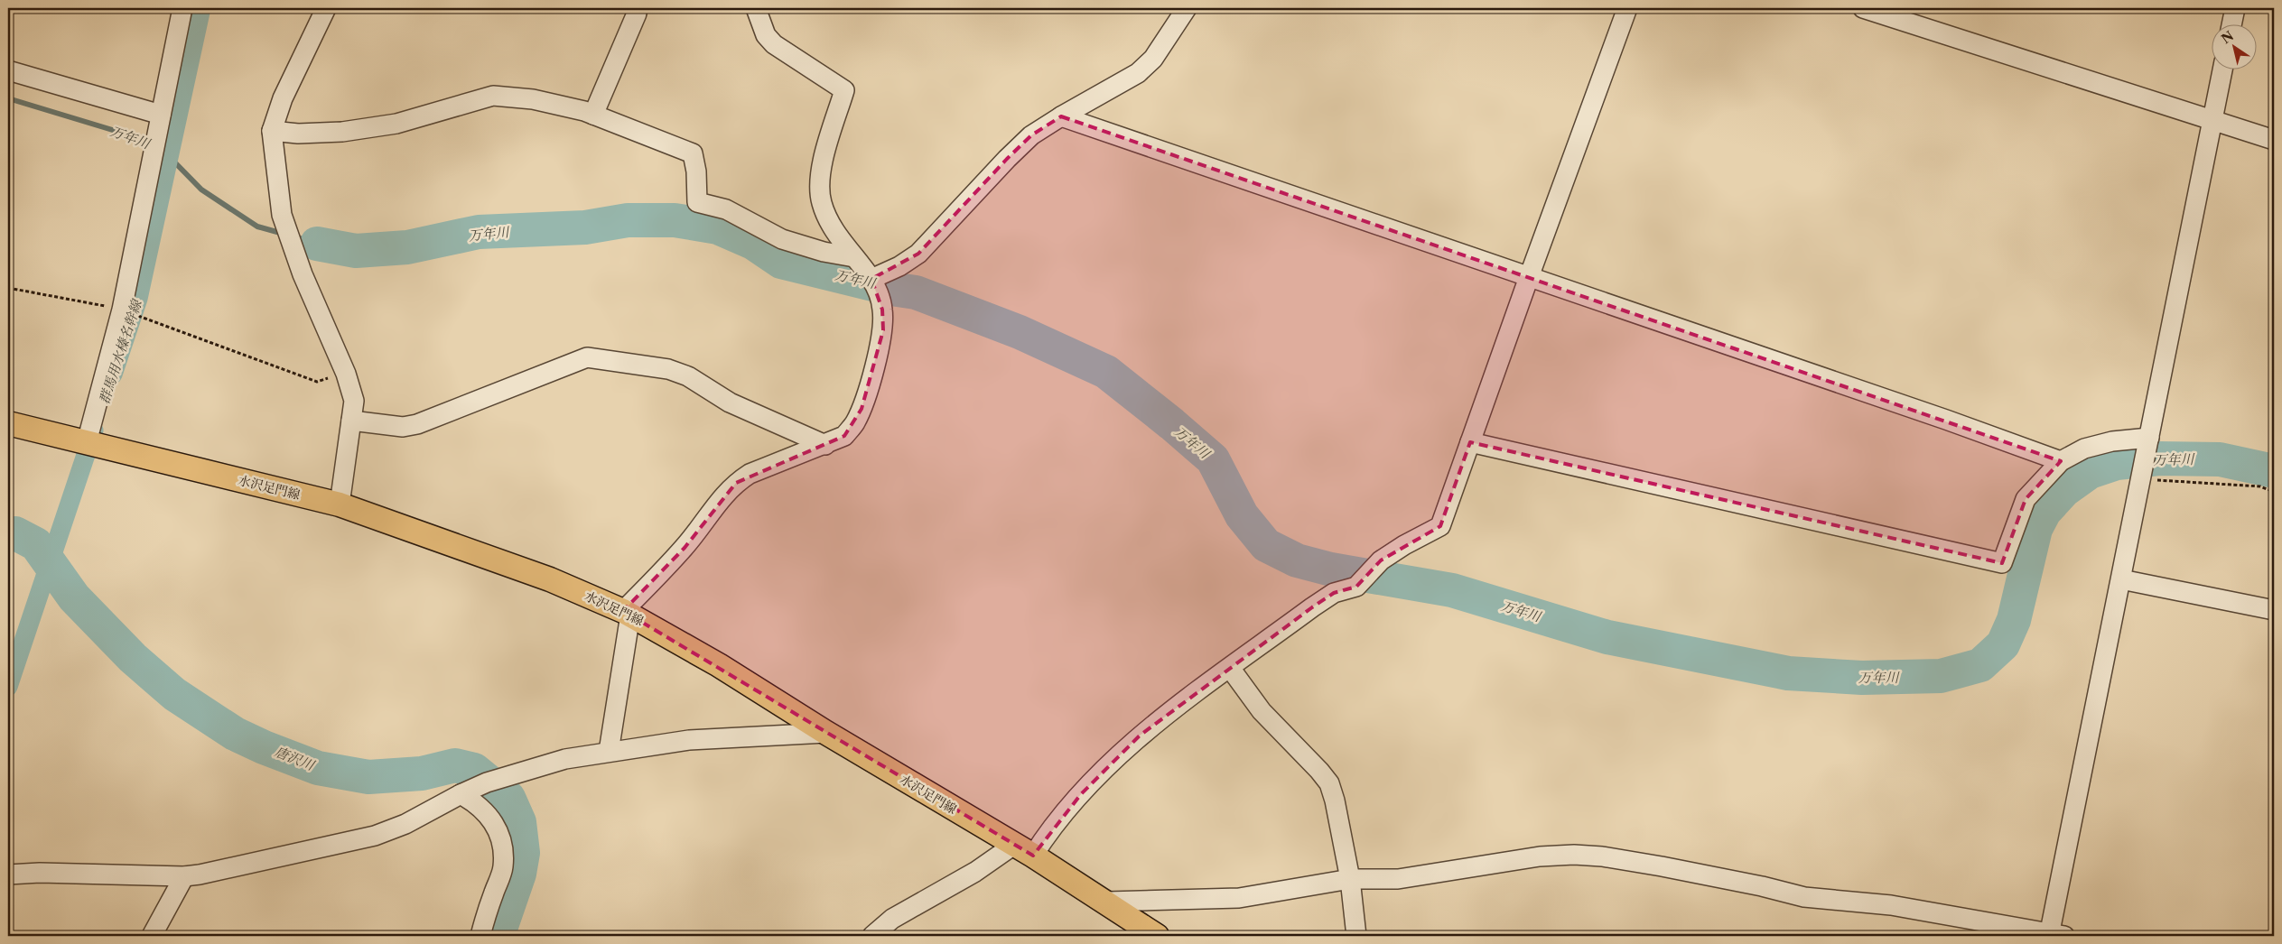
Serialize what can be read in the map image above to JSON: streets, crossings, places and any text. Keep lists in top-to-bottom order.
{
  "streets": {
    "main road": ["水沢足門線"]
  },
  "water": ["万年川", "群馬用水榛名幹線", "唐沢川"],
  "north": "top left"
}
